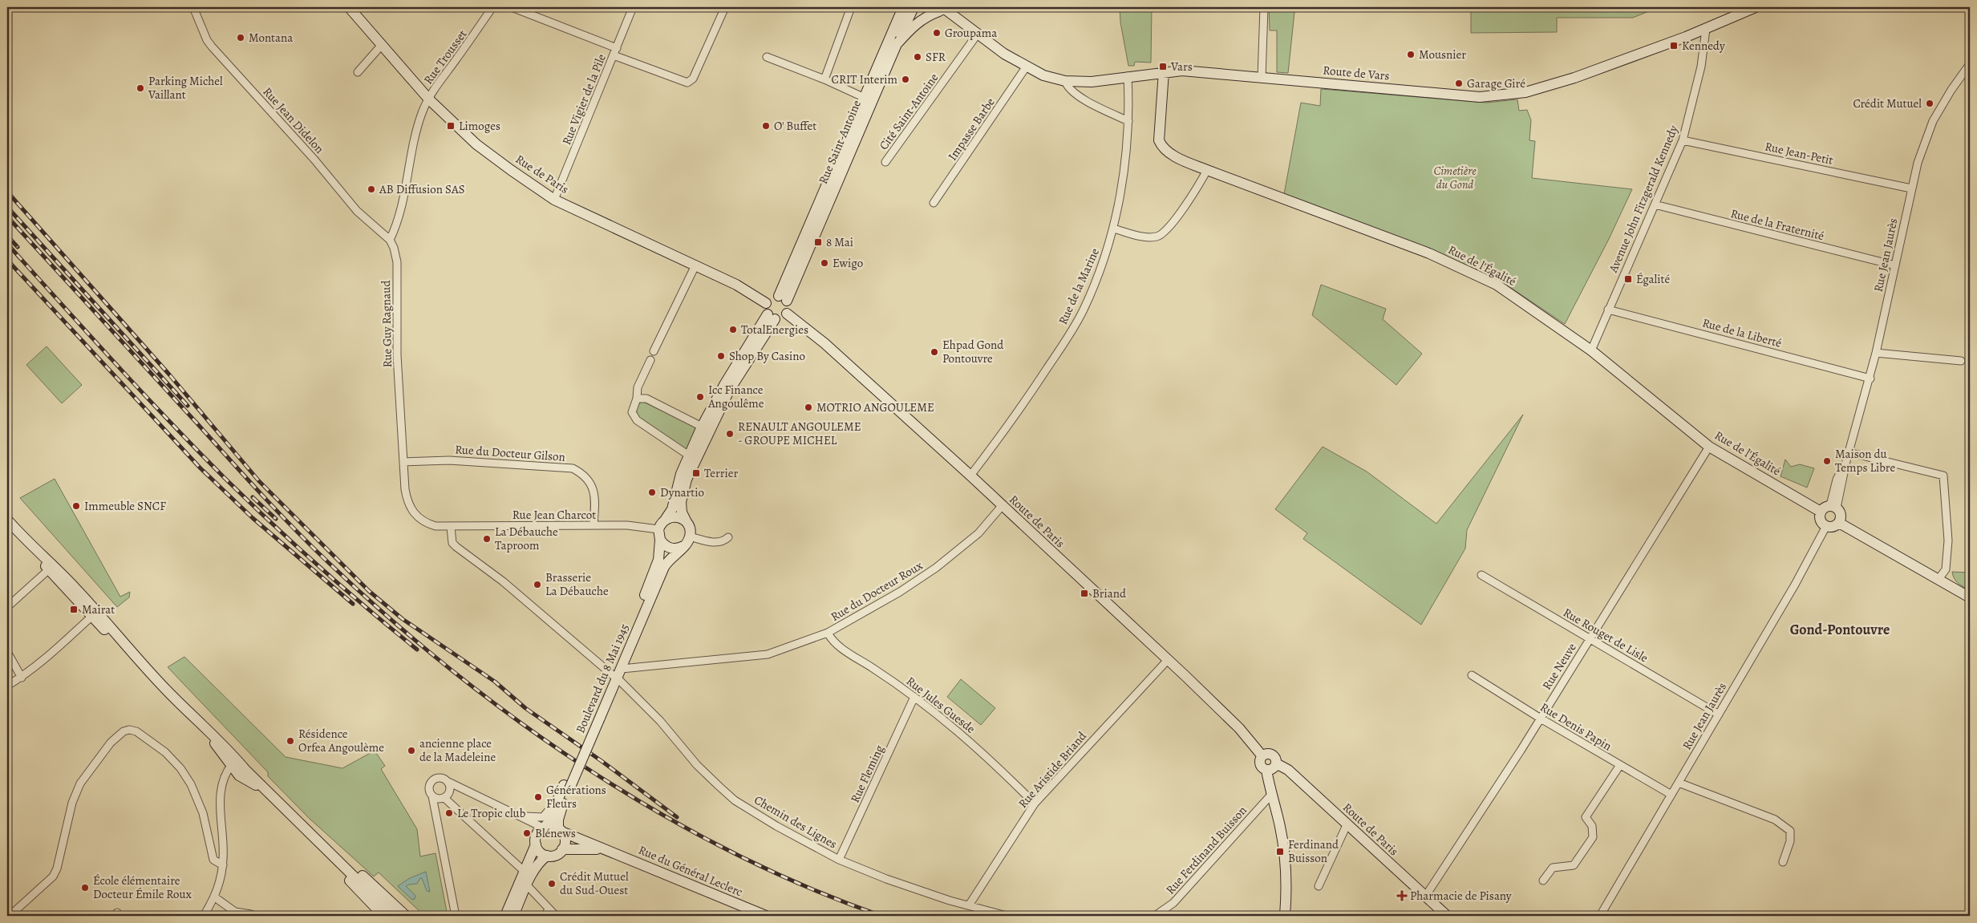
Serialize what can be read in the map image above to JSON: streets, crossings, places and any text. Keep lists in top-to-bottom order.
{
  "streets": {
    "main road": [
      "Route de Vars",
      "Rue Saint-Antoine",
      "Rue de Paris",
      "Rue de l'Égalité",
      "Route de Paris",
      "Boulevard du 8 Mai 1945",
      "Rue du Général Leclerc"
    ],
    "street": [
      "Rue Trousset",
      "Rue Vigier de la Pile",
      "Cité Saint-Antoine",
      "Rue Jean Didelon",
      "Impasse Barbe",
      "Rue Jean-Petit",
      "Avenue John Fitzgerald Kennedy",
      "Rue de la Fraternité",
      "Rue Jean Jaurès",
      "Rue de la Marine",
      "Rue Guy Ragnaud",
      "Rue de la Liberté",
      "Rue du Docteur Gilson",
      "Rue Jean Charcot",
      "Rue du Docteur Roux",
      "Rue Rouget de Lisle",
      "Rue Neuve",
      "Rue Jules Guesde",
      "Rue Denis Papin",
      "Rue Aristide Briand",
      "Rue Fleming",
      "Chemin des Lignes",
      "Rue Ferdinand Buisson"
    ]
  },
  "crossings": [
    ["Rue Trousset", "Rue de Paris"],
    ["Route de Vars", "Cité Saint-Antoine"],
    ["Route de Vars", "Impasse Barbe"],
    ["Route de Vars", "Rue Saint-Antoine"],
    ["Route de Vars", "Avenue John Fitzgerald Kennedy"],
    ["Route de Vars", "Rue de l'Égalité"],
    ["Route de Vars", "Rue de la Marine"],
    ["Rue Vigier de la Pile", "Rue de Paris"],
    ["Rue Jean Didelon", "Rue Guy Ragnaud"],
    ["Rue Saint-Antoine", "Rue de Paris"],
    ["Rue Saint-Antoine", "Route de Paris"],
    ["Rue Jean-Petit", "Avenue John Fitzgerald Kennedy"],
    ["Rue Jean-Petit", "Rue Jean Jaurès"],
    ["Rue de Paris", "Route de Paris"],
    ["Avenue John Fitzgerald Kennedy", "Rue de la Fraternité"],
    ["Avenue John Fitzgerald Kennedy", "Rue de l'Égalité"],
    ["Avenue John Fitzgerald Kennedy", "Rue de la Liberté"],
    ["Rue de la Fraternité", "Rue Jean Jaurès"],
    ["Rue Jean Jaurès", "Rue de l'Égalité"],
    ["Rue Jean Jaurès", "Rue de la Liberté"],
    ["Rue Jean Jaurès", "Rue Rouget de Lisle"],
    ["Rue Jean Jaurès", "Rue Denis Papin"],
    ["Rue de l'Égalité", "Rue Neuve"],
    ["Rue de la Marine", "Route de Paris"],
    ["Rue Guy Ragnaud", "Rue du Docteur Gilson"],
    ["Rue Guy Ragnaud", "Rue Jean Charcot"],
    ["Rue Guy Ragnaud", "Chemin des Lignes"],
    ["Rue du Docteur Gilson", "Rue Jean Charcot"],
    ["Rue Jean Charcot", "Boulevard du 8 Mai 1945"],
    ["Rue Jean Charcot", "Chemin des Lignes"],
    ["Route de Paris", "Rue du Docteur Roux"],
    ["Route de Paris", "Rue Neuve"],
    ["Route de Paris", "Rue Aristide Briand"],
    ["Rue du Docteur Roux", "Boulevard du 8 Mai 1945"],
    ["Rue du Docteur Roux", "Rue Jules Guesde"],
    ["Rue du Docteur Roux", "Chemin des Lignes"],
    ["Rue Rouget de Lisle", "Rue Neuve"],
    ["Rue Neuve", "Rue Denis Papin"],
    ["Boulevard du 8 Mai 1945", "Chemin des Lignes"],
    ["Boulevard du 8 Mai 1945", "Rue du Général Leclerc"],
    ["Rue Jules Guesde", "Rue Aristide Briand"],
    ["Rue Jules Guesde", "Rue Fleming"],
    ["Rue Aristide Briand", "Chemin des Lignes"],
    ["Rue Fleming", "Chemin des Lignes"]
  ],
  "districts": ["Gond-Pontouvre"],
  "parks": ["Cimetière du Gond"],
  "places": {
    "other": [
      "Groupama",
      "Montana",
      "Mousnier",
      "SFR",
      "CRIT Interim",
      "Garage Giré",
      "Parking Michel Vaillant",
      "Crédit Mutuel",
      "O' Buffet",
      "AB Diffusion SAS",
      "Ewigo",
      "TotalEnergies",
      "Ehpad Gond Pontouvre",
      "Shop By Casino",
      "Icc Finance Angoulême",
      "MOTRIO ANGOULEME",
      "RENAULT ANGOULEME - GROUPE MICHEL",
      "Maison du Temps Libre",
      "Dynartio",
      "Immeuble SNCF",
      "La Débauche Taproom",
      "Brasserie La Débauche",
      "Résidence Orfea Angoulème",
      "ancienne place de la Madeleine",
      "Générations Fleurs",
      "Le Tropic club",
      "Blénews",
      "Crédit Mutuel du Sud-Ouest",
      "École élémentaire Docteur Émile Roux"
    ],
    "transit": [
      "Kennedy",
      "Vars",
      "Limoges",
      "8 Mai",
      "Égalité",
      "Terrier",
      "Briand",
      "Mairat",
      "Ferdinand Buisson"
    ],
    "health": ["Pharmacie de Pisany"]
  }
}
